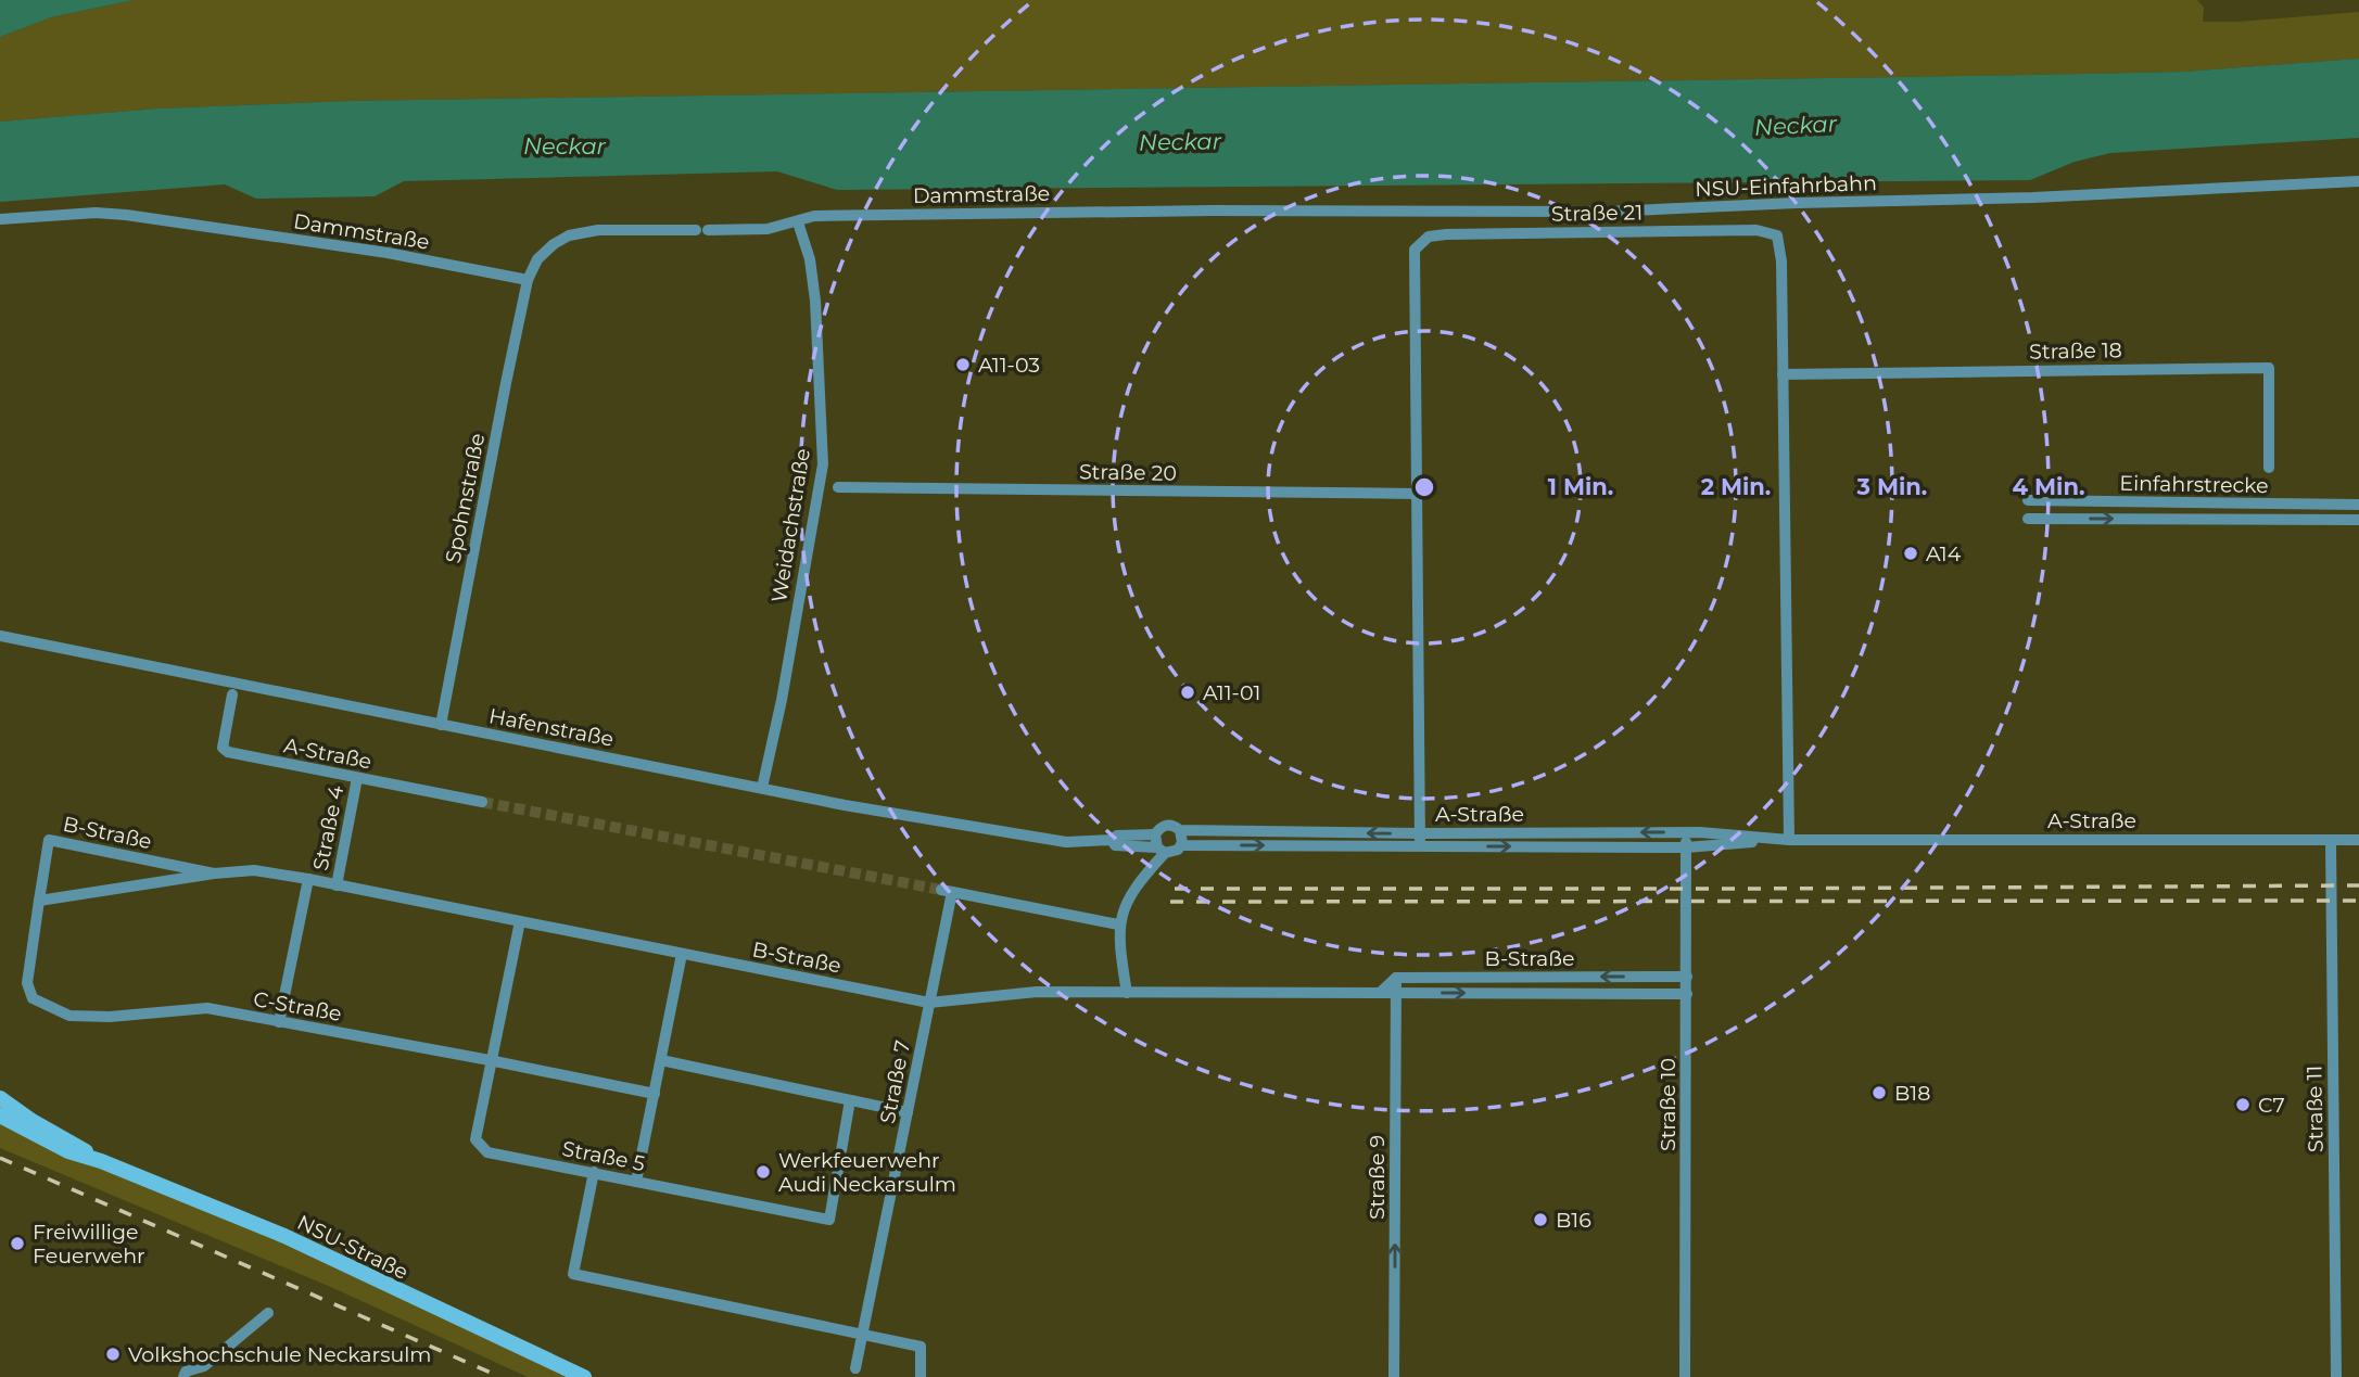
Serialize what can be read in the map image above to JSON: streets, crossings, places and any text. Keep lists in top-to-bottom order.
{
  "streets": {
    "main road": ["NSU-Straße"],
    "street": [
      "NSU-Einfahrbahn",
      "Dammstraße",
      "Straße 21",
      "Straße 18",
      "Straße 20",
      "Einfahrstrecke",
      "Spohnstraße",
      "Weidachstraße",
      "Hafenstraße",
      "A-Straße",
      "Straße 4",
      "B-Straße",
      "C-Straße",
      "Straße 7",
      "Straße 10",
      "Straße 11",
      "Straße 5",
      "Straße 9"
    ]
  },
  "crossings": [
    ["NSU-Einfahrbahn", "Dammstraße"],
    ["Dammstraße", "Spohnstraße"],
    ["Dammstraße", "Weidachstraße"],
    ["Straße 21", "Straße 18"],
    ["Straße 21", "Straße 20"],
    ["Straße 21", "A-Straße"],
    ["Spohnstraße", "Hafenstraße"],
    ["Weidachstraße", "Hafenstraße"],
    ["Hafenstraße", "A-Straße"],
    ["A-Straße", "Straße 4"],
    ["A-Straße", "Straße 10"],
    ["A-Straße", "Straße 11"],
    ["Straße 4", "B-Straße"],
    ["Straße 4", "C-Straße"],
    ["B-Straße", "C-Straße"],
    ["B-Straße", "Straße 7"],
    ["B-Straße", "Straße 10"],
    ["B-Straße", "Straße 5"],
    ["B-Straße", "Straße 9"],
    ["C-Straße", "Straße 5"]
  ],
  "one_way": ["Straße 9"],
  "water": ["Neckar"],
  "places": [
    "A11-03",
    "A14",
    "A11-01",
    "B18",
    "C7",
    "Werkfeuerwehr Audi Neckarsulm",
    "B16",
    "Freiwillige Feuerwehr",
    "Volkshochschule Neckarsulm"
  ],
  "rings": [
    "1 Min.",
    "2 Min.",
    "3 Min.",
    "4 Min."
  ]
}
